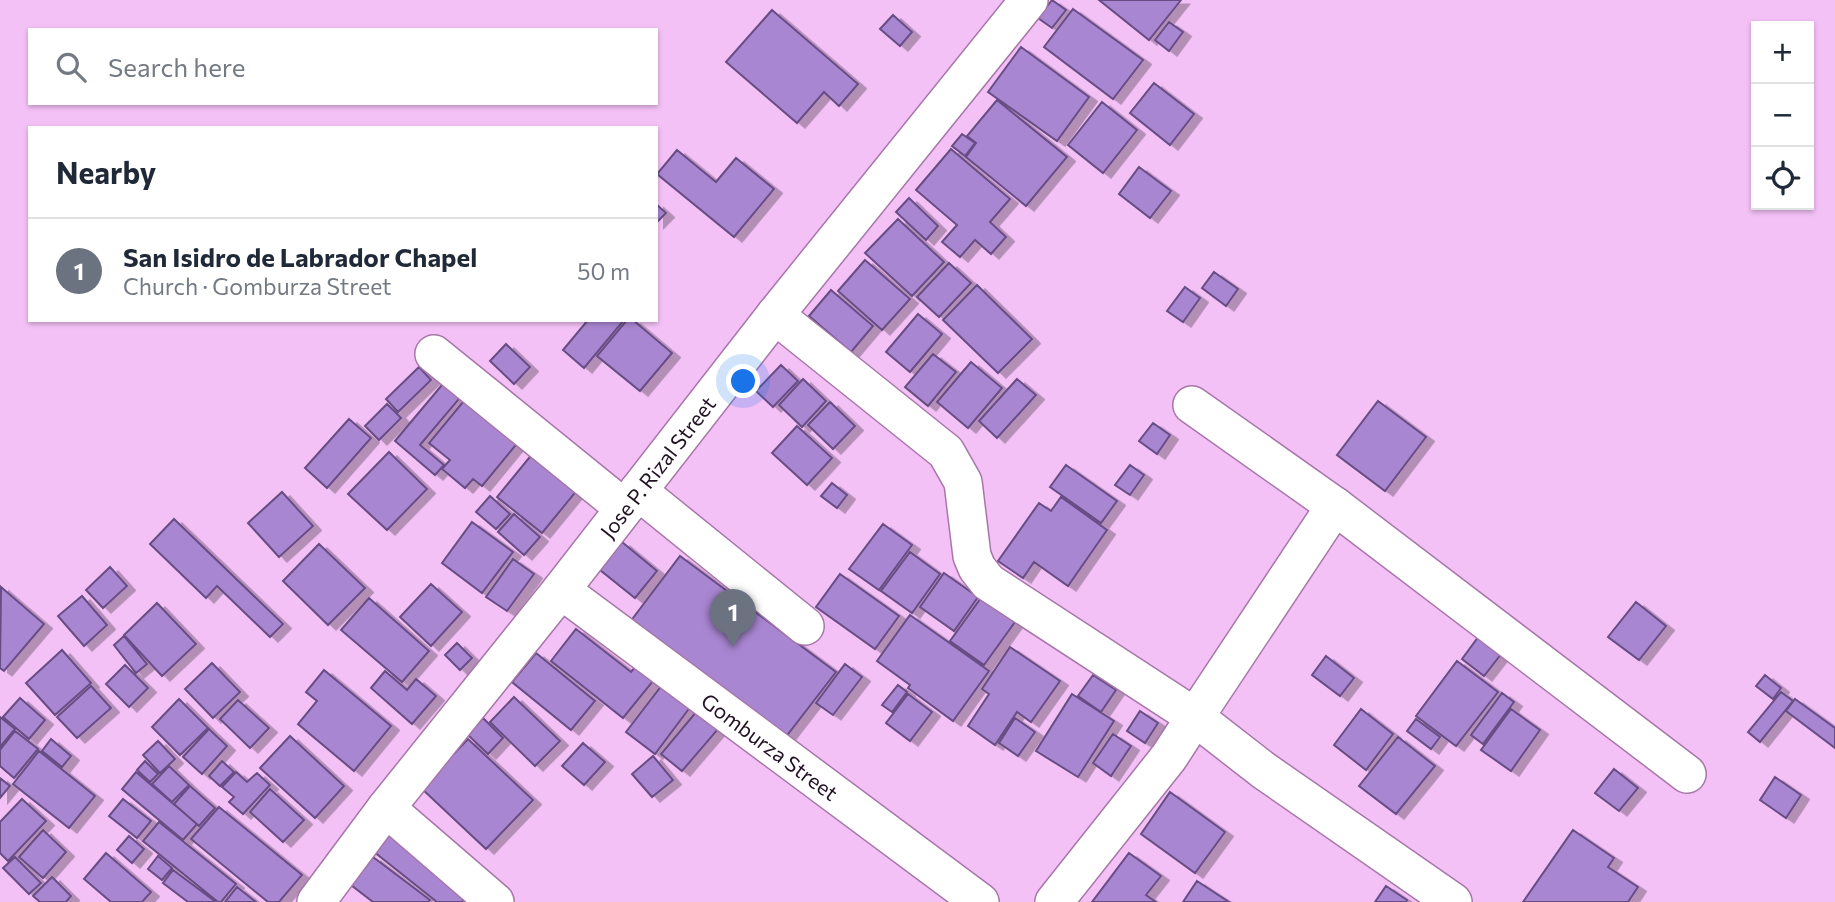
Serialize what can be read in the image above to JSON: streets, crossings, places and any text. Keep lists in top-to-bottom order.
{
  "streets": {
    "street": ["Jose P. Rizal Street", "Gomburza Street"]
  },
  "crossings": [
    ["Jose P. Rizal Street", "Gomburza Street"]
  ],
  "page": {
    "map_buttons": ["+", "−"],
    "search": "Search here",
    "heading": "Nearby",
    "list": [
      {
        "mark": "1",
        "name": "San Isidro de Labrador Chapel",
        "note": "Church · Gomburza Street",
        "value": "50 m"
      }
    ],
    "pins": "1"
  }
}
